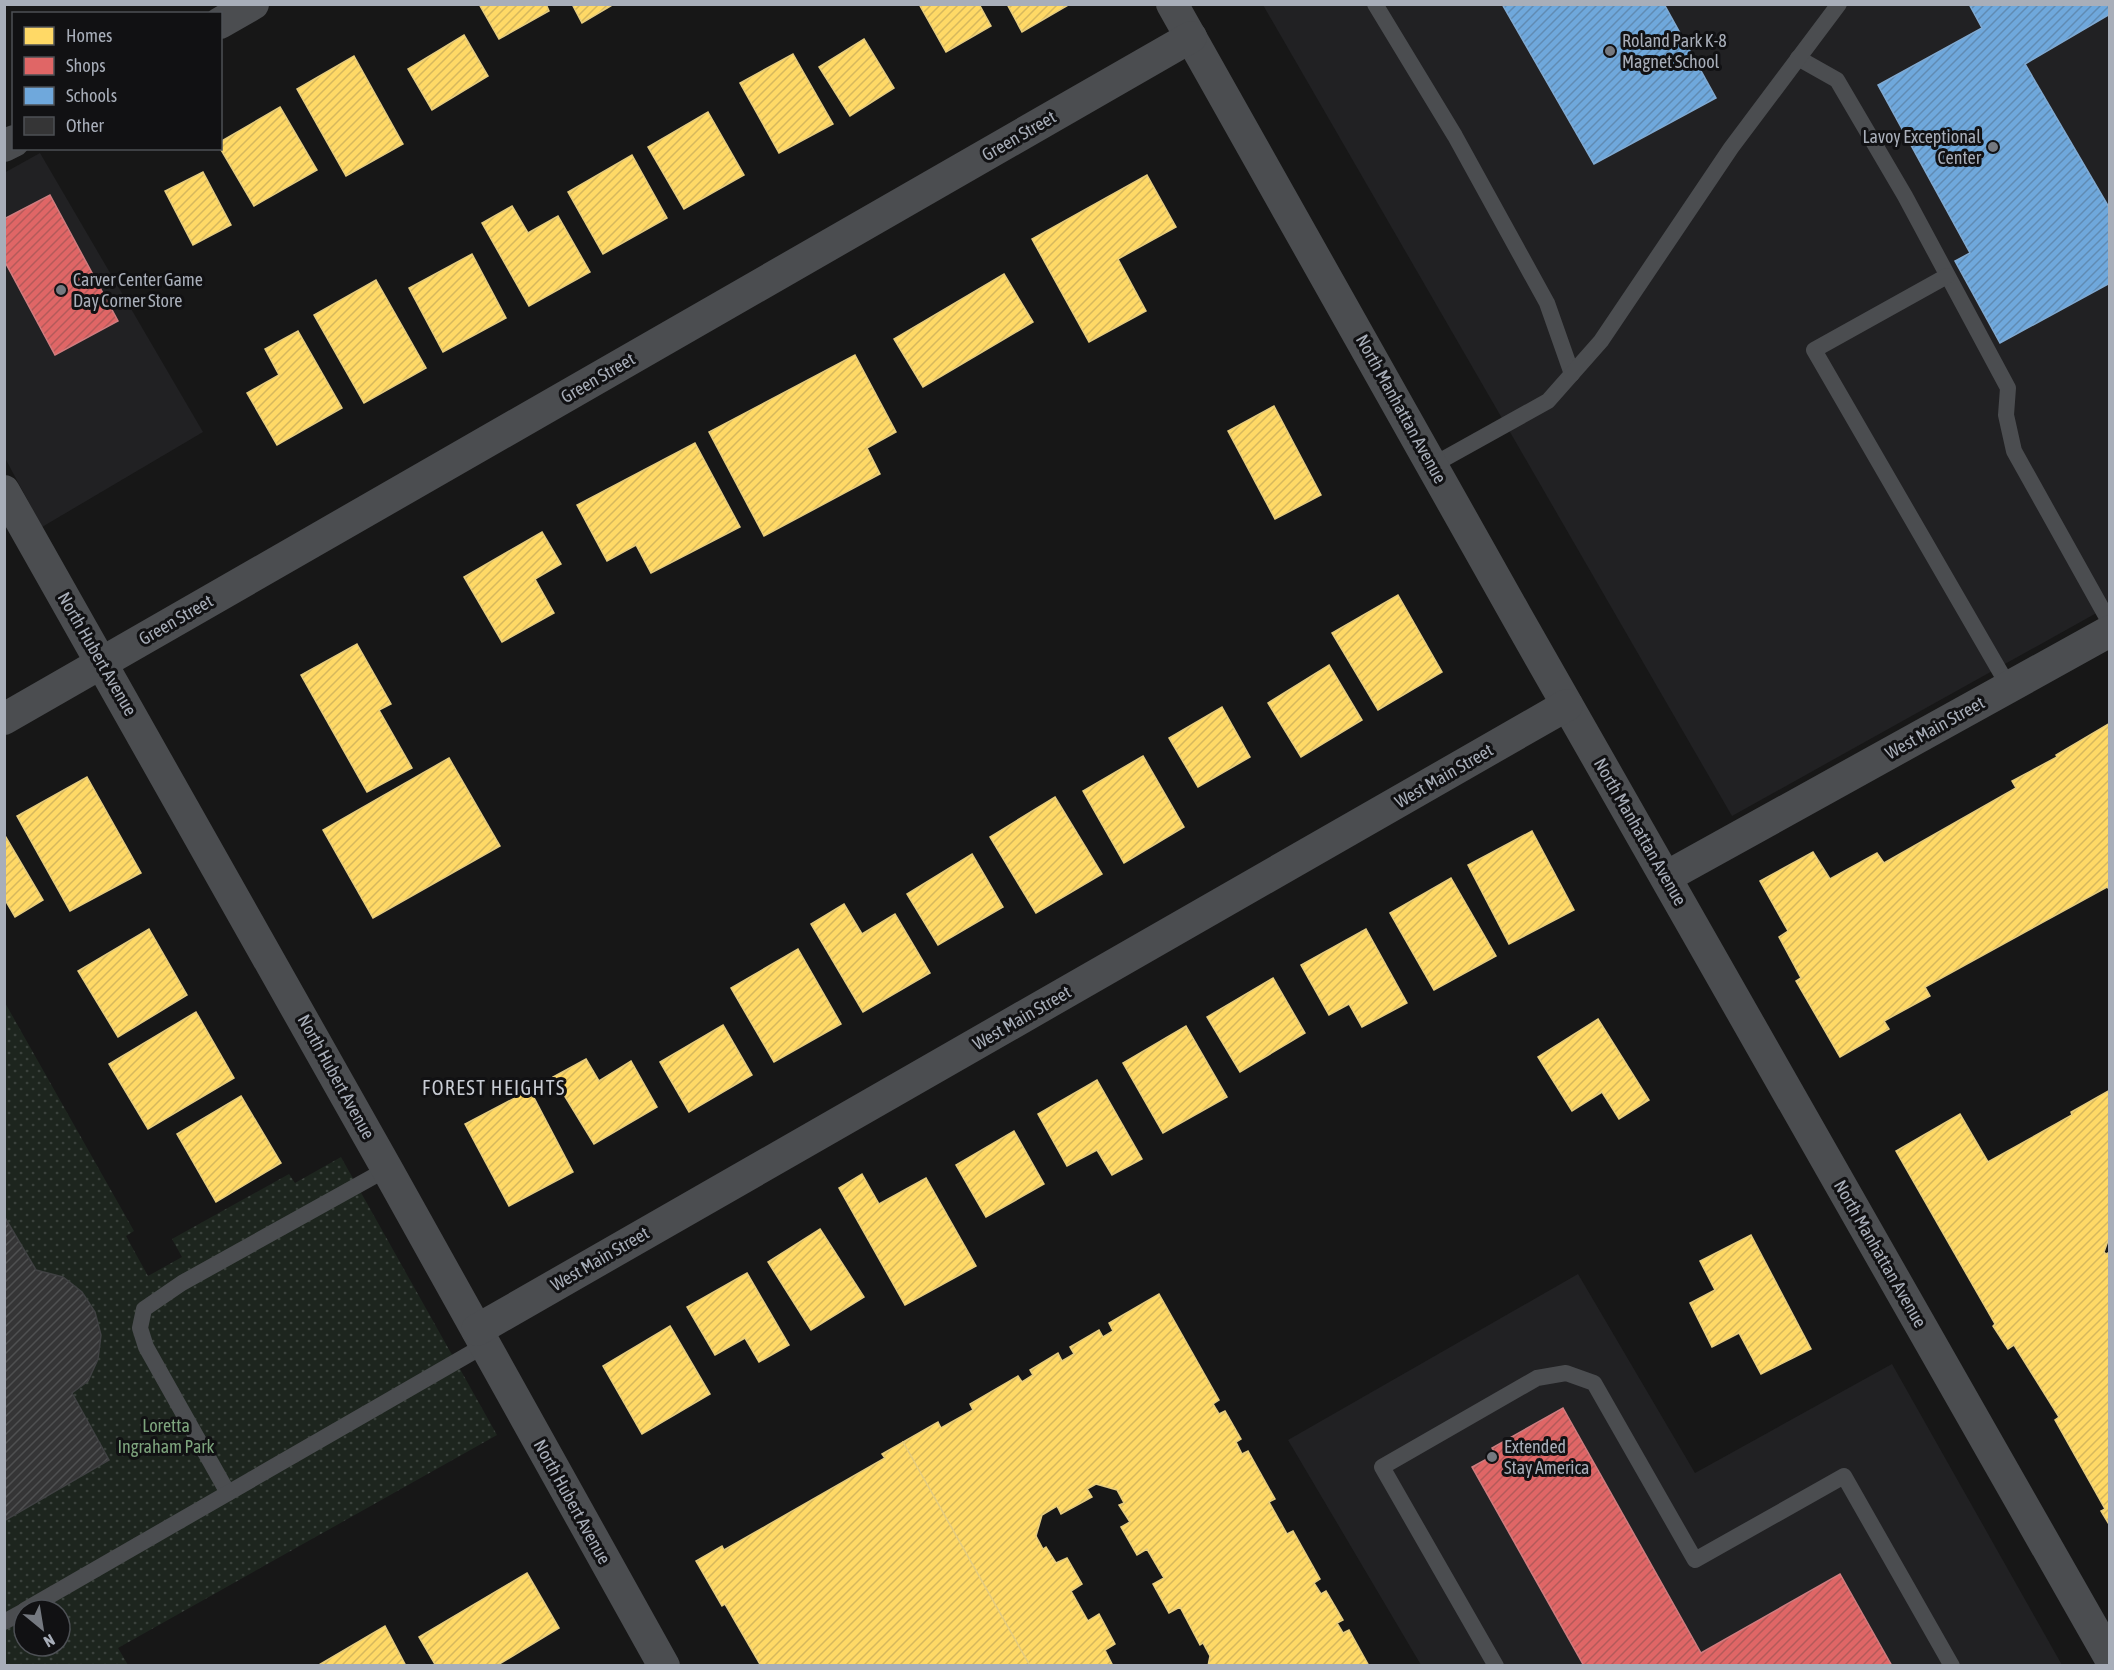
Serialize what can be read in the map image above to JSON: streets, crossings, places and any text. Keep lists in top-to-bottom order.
{
  "streets": {
    "street": [
      "Green Street",
      "North Manhattan Avenue",
      "North Hubert Avenue",
      "West Main Street"
    ]
  },
  "crossings": [
    ["Green Street", "North Manhattan Avenue"],
    ["Green Street", "North Hubert Avenue"],
    ["North Manhattan Avenue", "West Main Street"],
    ["North Hubert Avenue", "West Main Street"]
  ],
  "districts": ["FOREST HEIGHTS"],
  "parks": ["Loretta Ingraham Park"],
  "places": [
    "Roland Park K-8 Magnet School",
    "Lavoy Exceptional Center",
    "Carver Center Game Day Corner Store",
    "Extended Stay America"
  ],
  "legend": [
    "Homes",
    "Shops",
    "Schools",
    "Other"
  ],
  "north": "bottom right"
}
